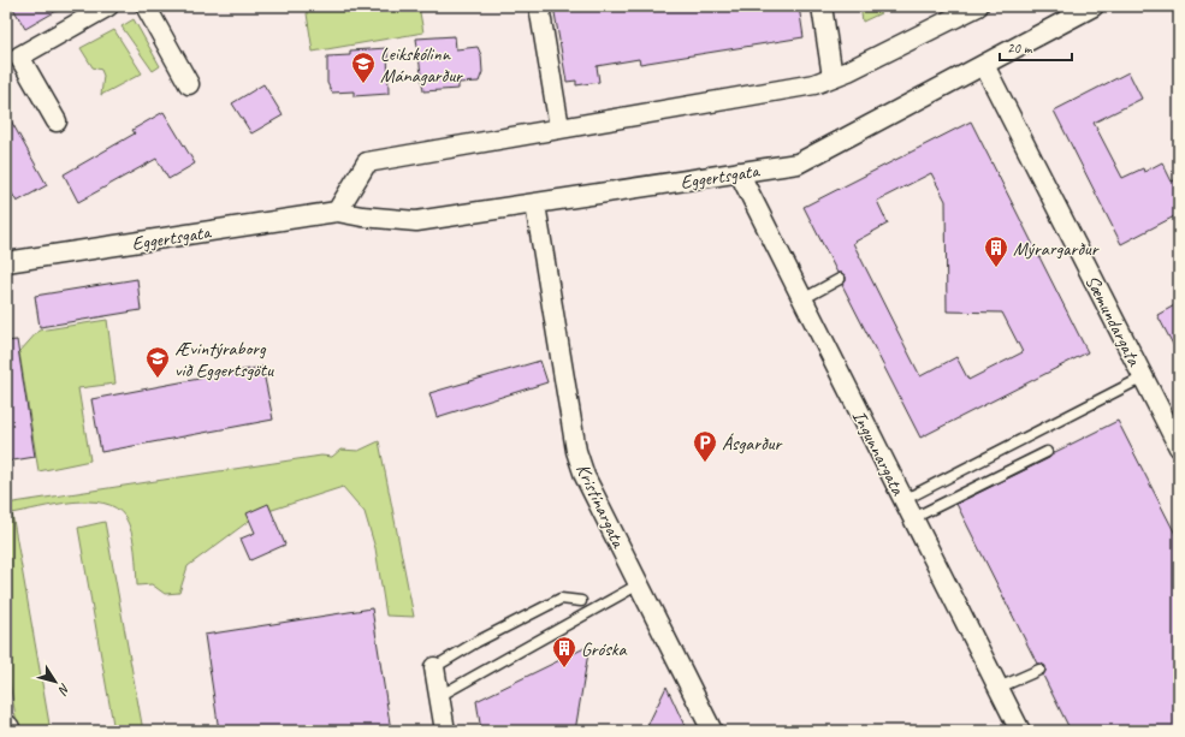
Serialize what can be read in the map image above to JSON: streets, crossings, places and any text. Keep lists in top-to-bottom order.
{
  "streets": {
    "street": [
      "Eggertsgata",
      "Sæmundargata",
      "Ingunnargata",
      "Kristínargata"
    ]
  },
  "crossings": [
    ["Eggertsgata", "Sæmundargata"],
    ["Eggertsgata", "Ingunnargata"],
    ["Eggertsgata", "Kristínargata"]
  ],
  "places": {
    "school or university": ["Leikskólinn Mánagarður", "Ævintýraborg við Eggertsgötu"],
    "building": ["Mýrargarður", "Gróska"],
    "parking": ["Ásgarður"]
  },
  "scale_bar": "20 m",
  "north": "bottom right"
}
